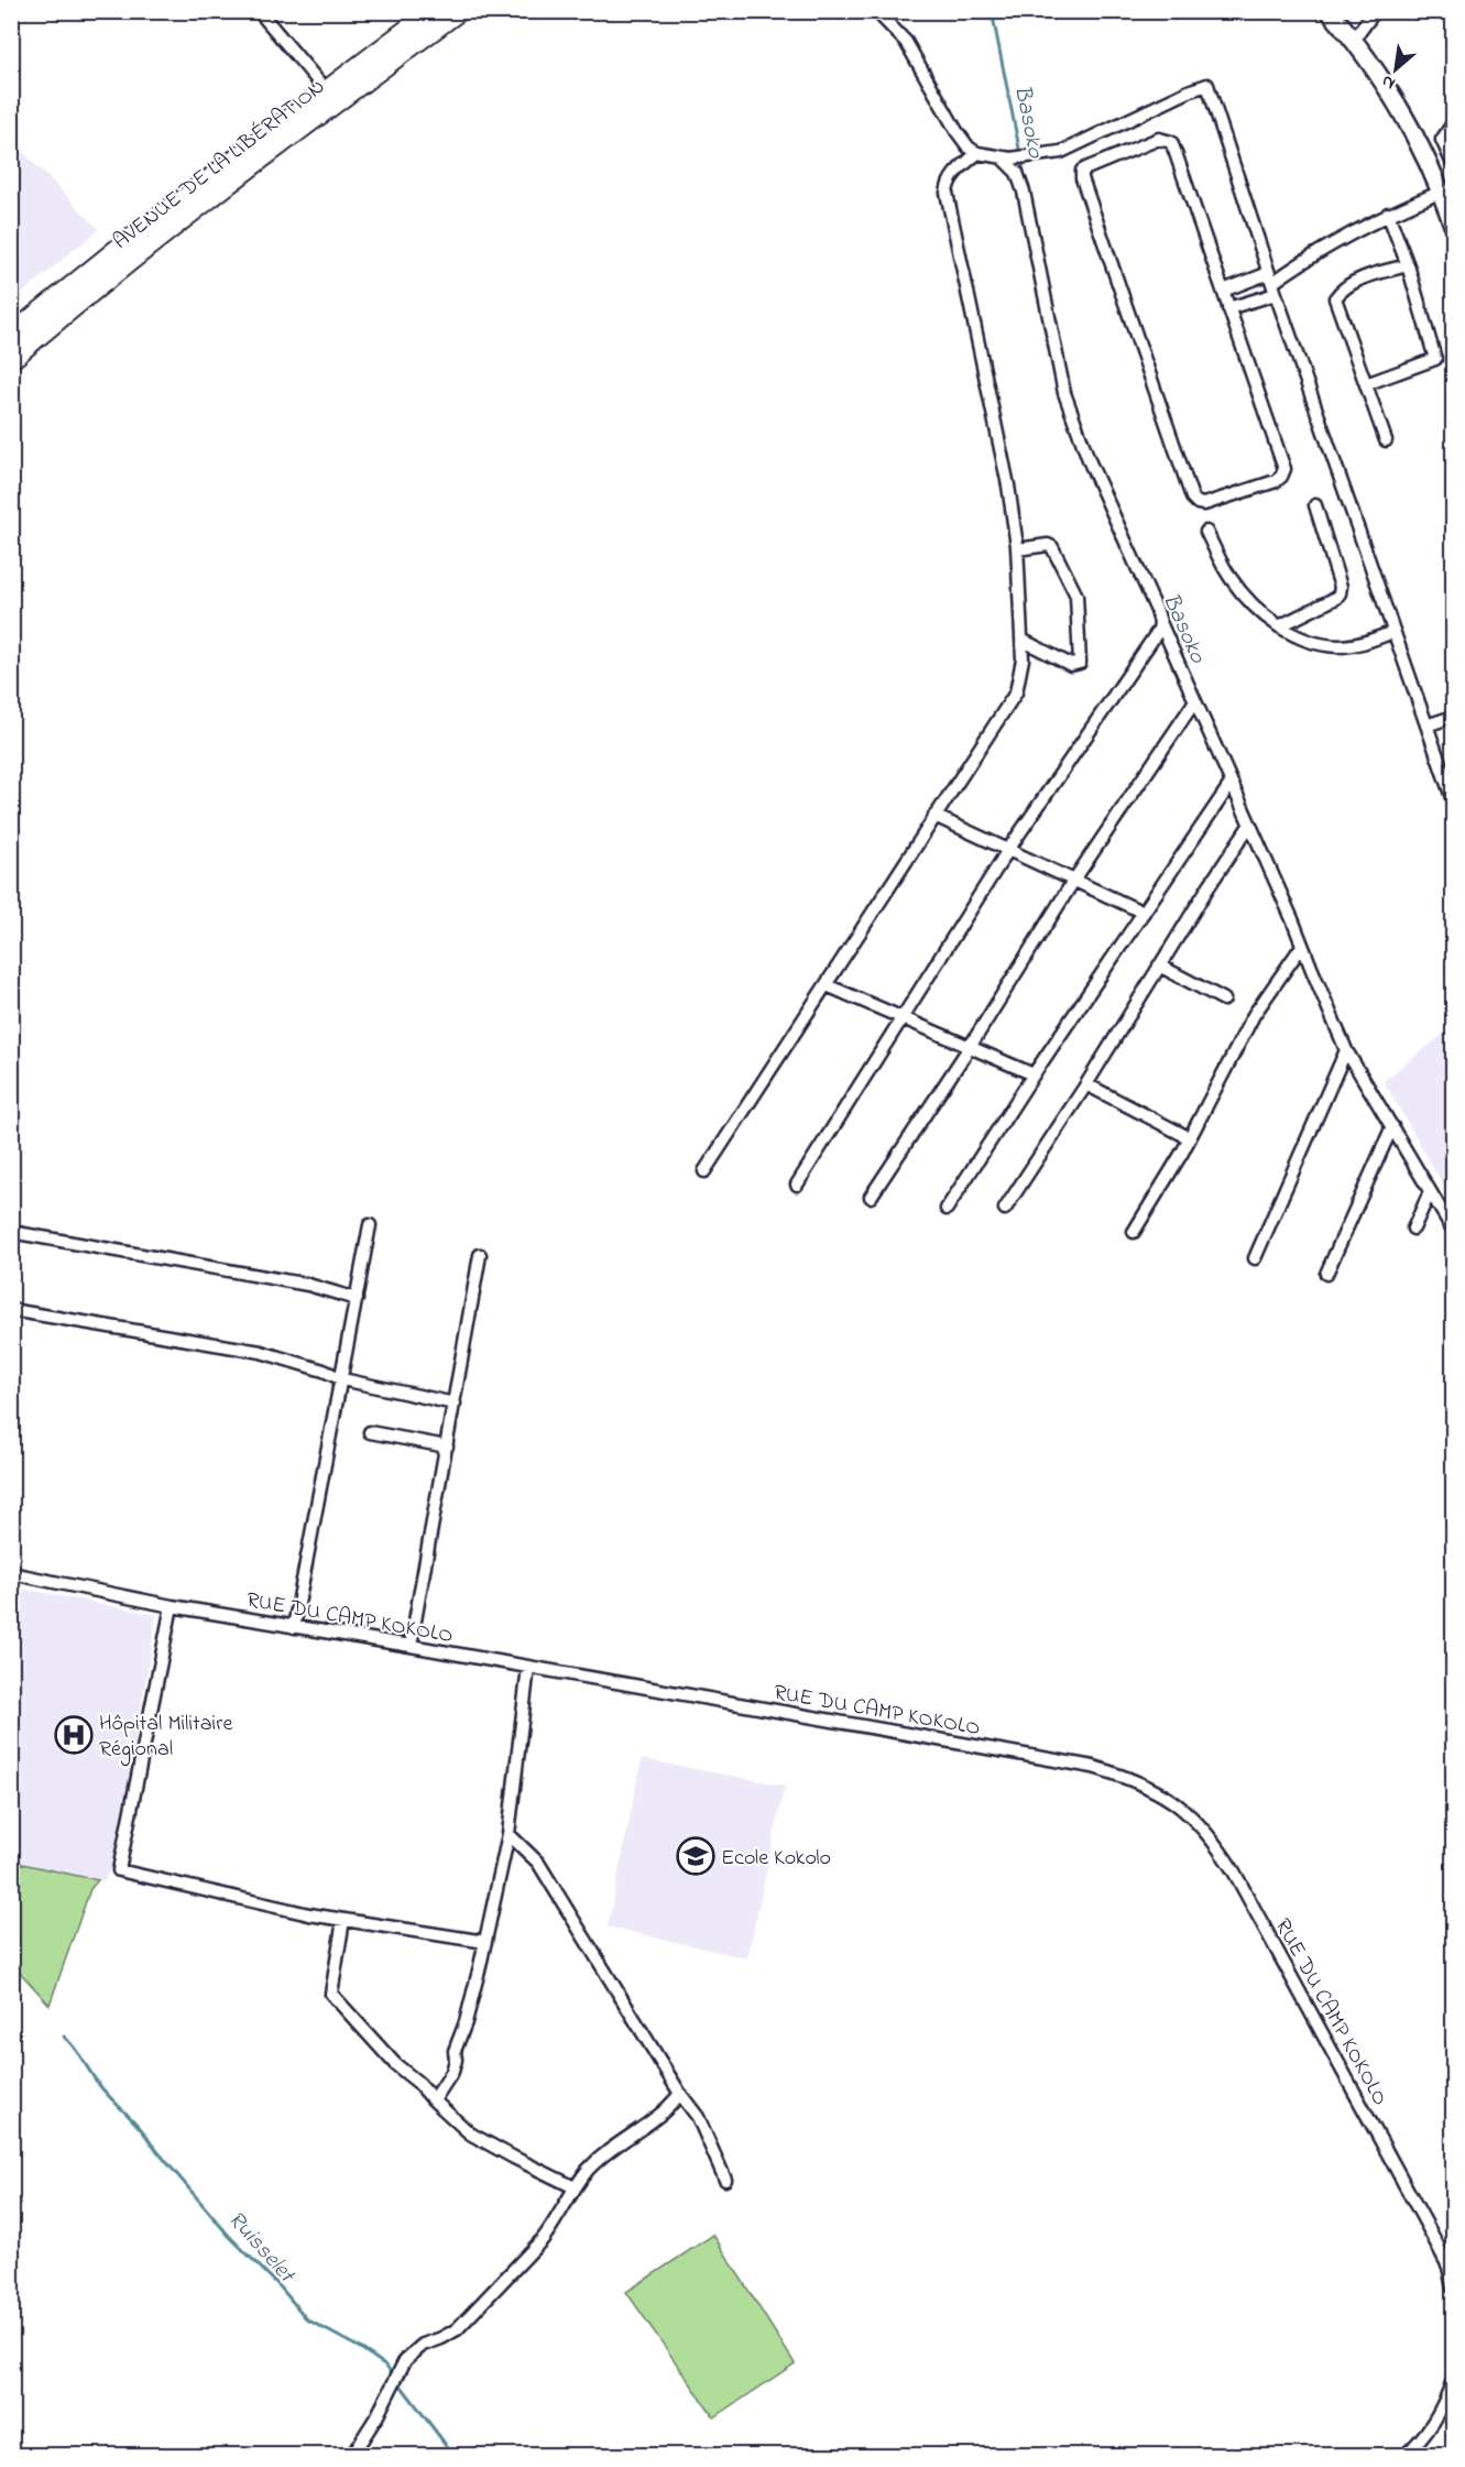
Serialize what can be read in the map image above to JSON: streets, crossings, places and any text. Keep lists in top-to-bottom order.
{
  "streets": {
    "highway": ["AVENUE DE LA LIBÉRATION"],
    "street": ["RUE DU CAMP KOKOLO"]
  },
  "water": ["Basoko", "Ruisselet"],
  "places": {
    "hospital": ["Hôpital Militaire Régional"],
    "school or university": ["Ecole Kokolo"]
  },
  "north": "bottom left"
}
